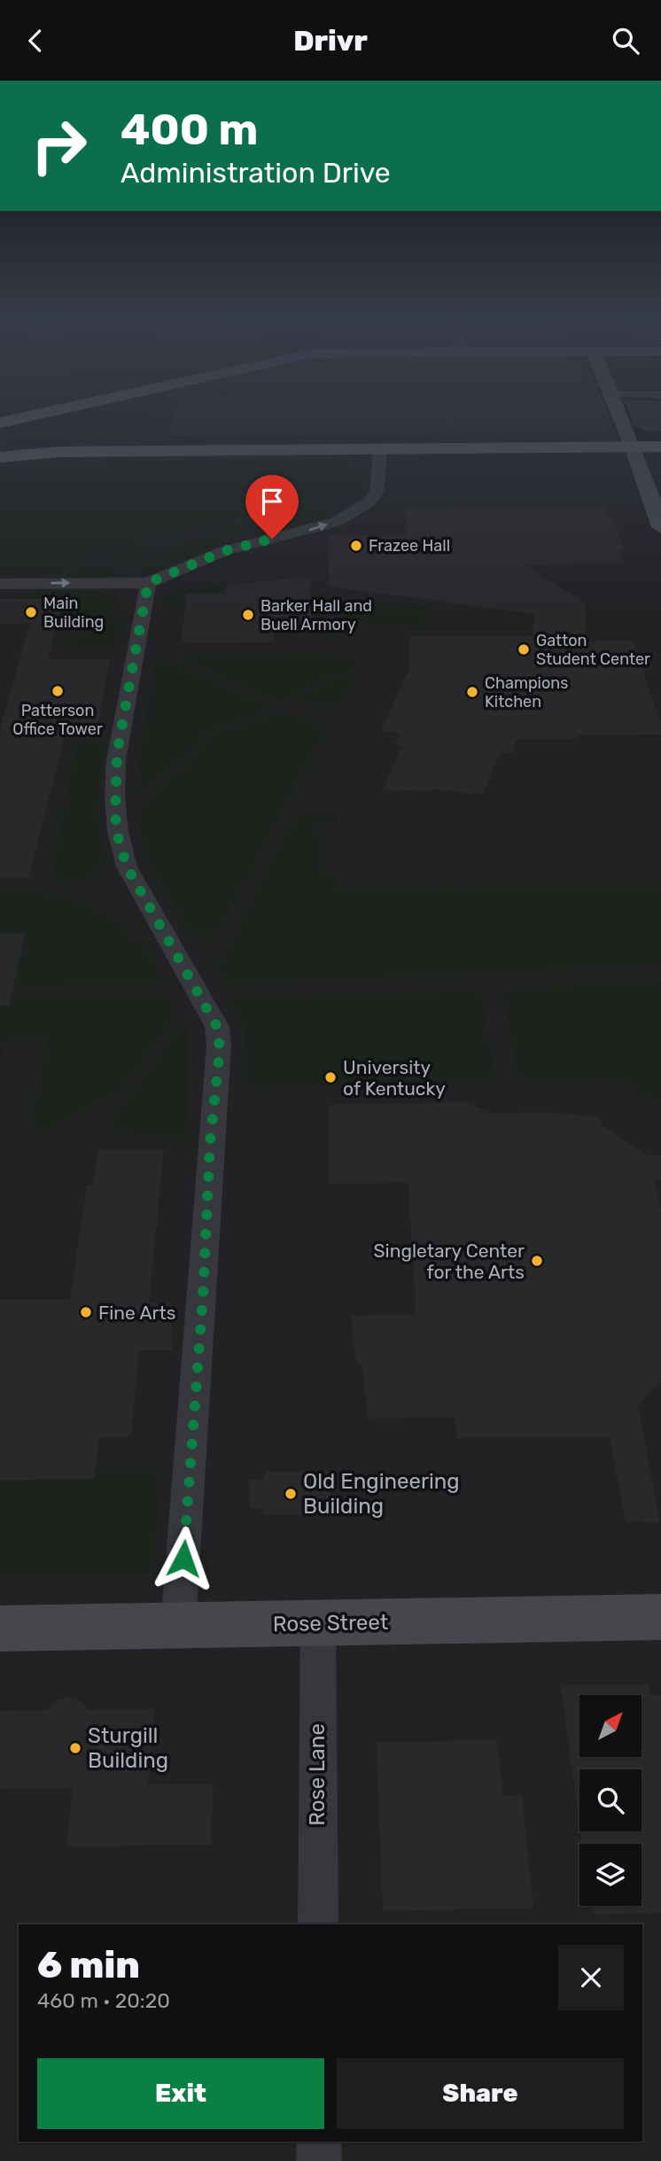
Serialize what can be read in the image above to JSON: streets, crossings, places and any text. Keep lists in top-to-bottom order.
{
  "streets": {
    "main road": ["Rose Street"],
    "street": ["Rose Lane"]
  },
  "crossings": [
    ["Rose Street", "Rose Lane"]
  ],
  "places": [
    "Frazee Hall",
    "Main Building",
    "Barker Hall and Buell Armory",
    "Gatton Student Center",
    "Patterson Office Tower",
    "Champions Kitchen",
    "University of Kentucky",
    "Singletary Center for the Arts",
    "Fine Arts",
    "Old Engineering Building",
    "Sturgill Building"
  ],
  "north": "top right",
  "page": {
    "header": "Drivr",
    "turn": ["400 m", "Administration Drive"],
    "heading": ["6 min", "460 m · 20:20"],
    "buttons": ["Exit", "Share"]
  }
}
